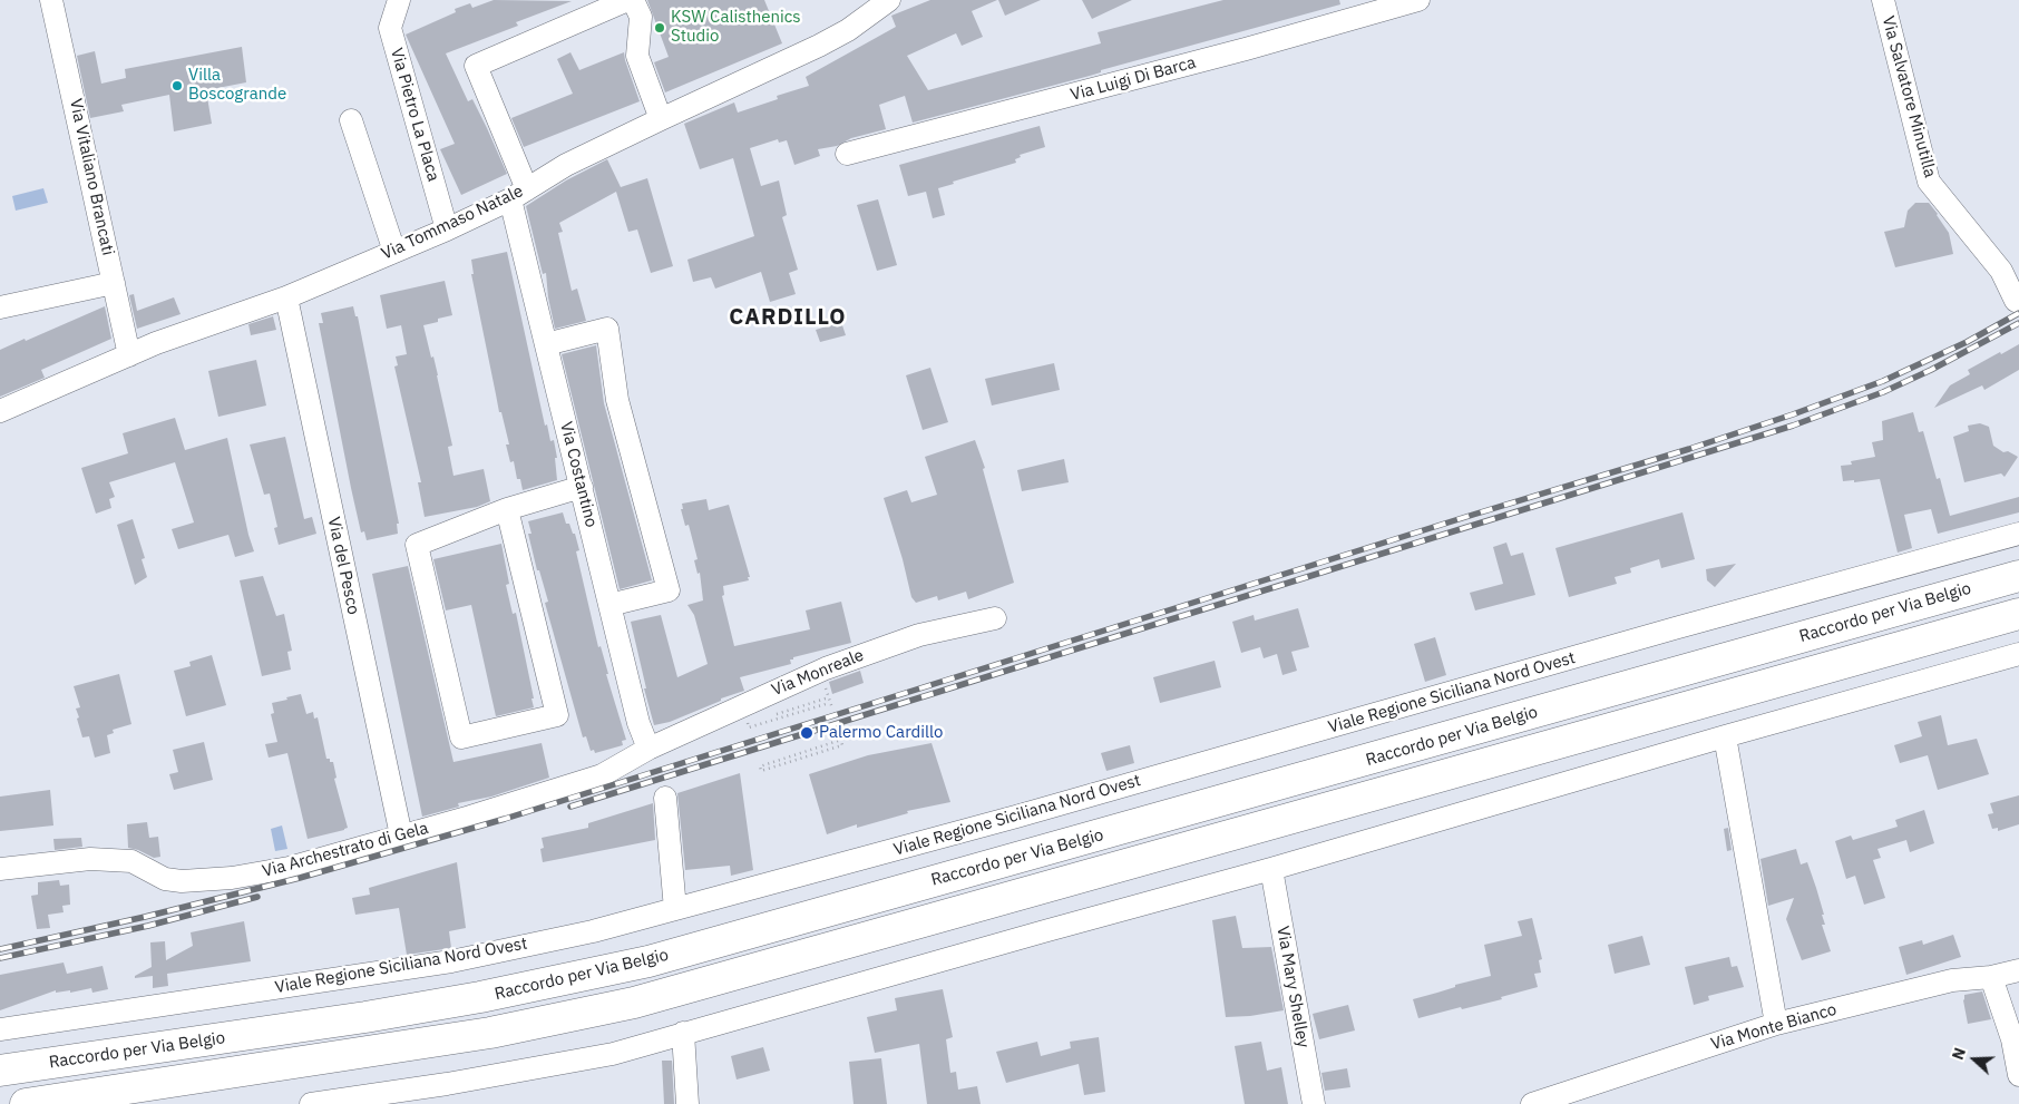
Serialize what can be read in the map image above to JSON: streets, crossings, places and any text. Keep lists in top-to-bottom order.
{
  "streets": {
    "highway": ["Raccordo per Via Belgio"],
    "street": [
      "Via Luigi Di Barca",
      "Via Salvatore Minutilla",
      "Via Pietro La Placa",
      "Via Vitaliano Brancati",
      "Via Tommaso Natale",
      "Via Costantino",
      "Via del Pesco",
      "Via Monreale",
      "Viale Regione Siciliana Nord Ovest",
      "Via Archestrato di Gela",
      "Via Mary Shelley",
      "Via Monte Bianco"
    ]
  },
  "crossings": [
    ["Via Pietro La Placa", "Via Tommaso Natale"],
    ["Via Vitaliano Brancati", "Via Tommaso Natale"],
    ["Via Tommaso Natale", "Via Costantino"],
    ["Via Tommaso Natale", "Via del Pesco"],
    ["Via Costantino", "Via Monreale"],
    ["Via Costantino", "Via Archestrato di Gela"],
    ["Via del Pesco", "Via Archestrato di Gela"],
    ["Via Monreale", "Via Archestrato di Gela"]
  ],
  "districts": ["CARDILLO"],
  "places": ["KSW Calisthenics Studio", "Villa Boscogrande", "Palermo Cardillo"],
  "north": "left"
}
